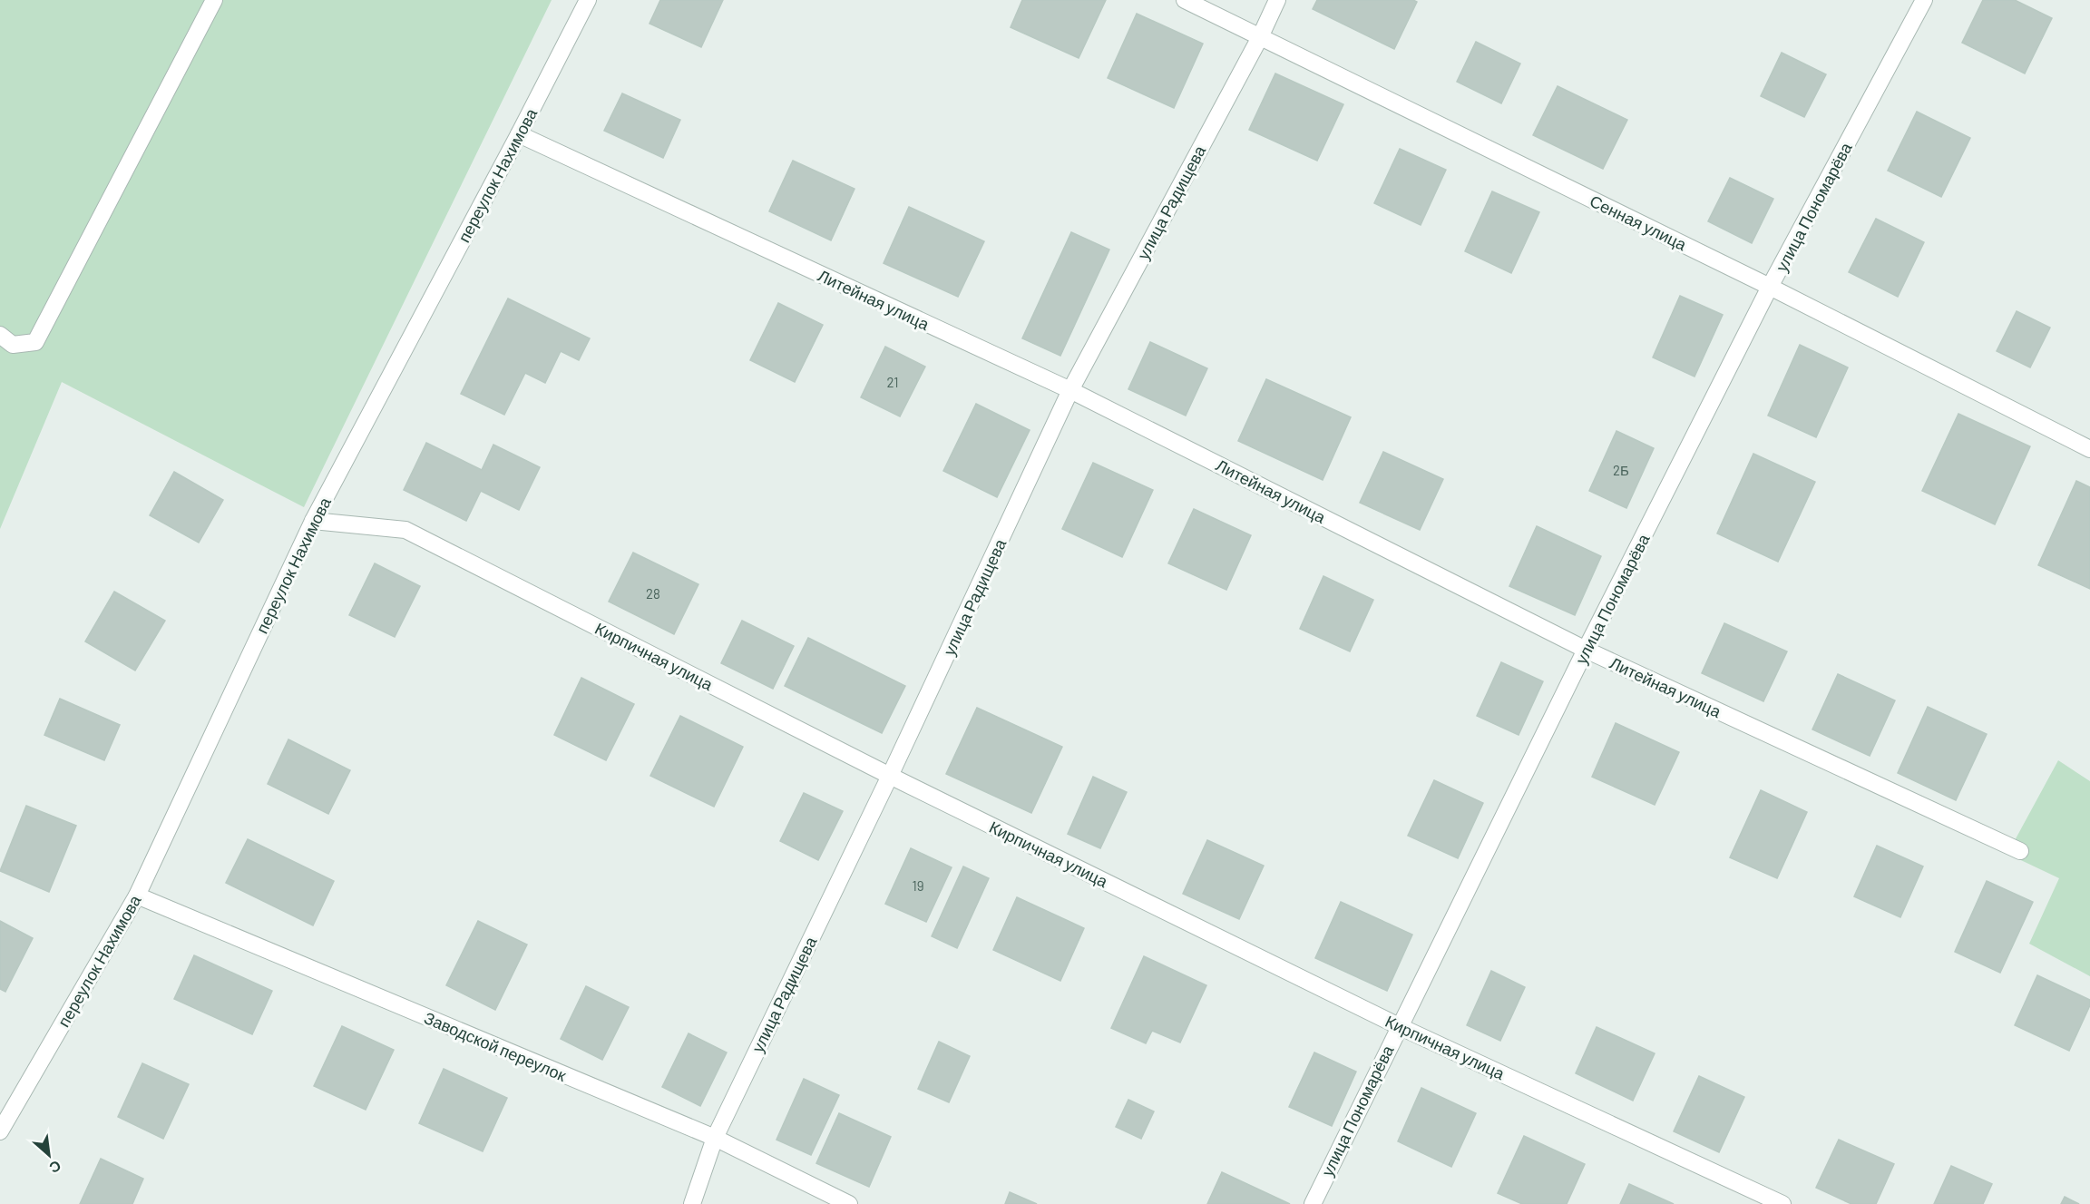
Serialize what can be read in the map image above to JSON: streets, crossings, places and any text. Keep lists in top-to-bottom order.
{
  "streets": {
    "street": [
      "переулок Нахимова",
      "улица Радищева",
      "улица Пономарёва",
      "Сенная улица",
      "Литейная улица",
      "Кирпичная улица",
      "Заводской переулок"
    ]
  },
  "crossings": [
    ["переулок Нахимова", "Литейная улица"],
    ["переулок Нахимова", "Кирпичная улица"],
    ["переулок Нахимова", "Заводской переулок"],
    ["улица Радищева", "Сенная улица"],
    ["улица Радищева", "Литейная улица"],
    ["улица Радищева", "Кирпичная улица"],
    ["улица Радищева", "Заводской переулок"],
    ["улица Пономарёва", "Сенная улица"],
    ["улица Пономарёва", "Литейная улица"],
    ["улица Пономарёва", "Кирпичная улица"]
  ],
  "house_numbers": [
    "21",
    "2Б",
    "28",
    "19"
  ],
  "north": "bottom right"
}
